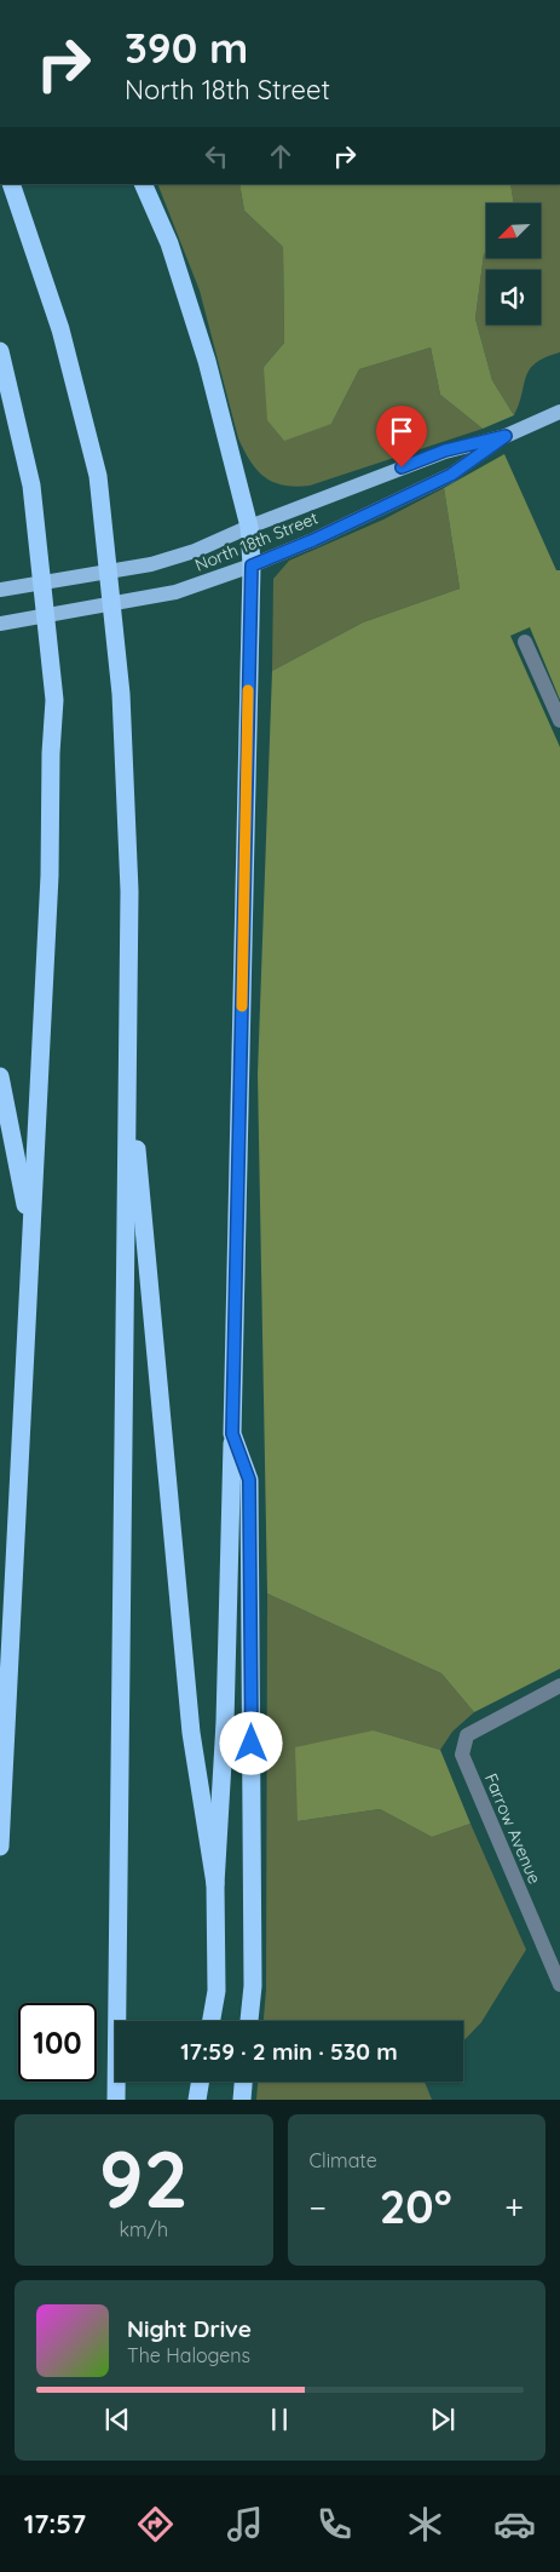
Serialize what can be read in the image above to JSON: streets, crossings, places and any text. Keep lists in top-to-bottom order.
{
  "streets": {
    "main road": ["North 18th Street"],
    "street": ["Farrow Avenue"]
  },
  "north": "bottom left",
  "page": {
    "turn": ["390 m", "North 18th Street"],
    "limit": "100",
    "trip": "17:59 · 2 min · 530 m",
    "tile": [
      ["92", "km/h"],
      "Climate"
    ],
    "heat": ["−", "20°", "+"],
    "song": ["Night Drive", "The Halogens"],
    "tabs": "17:57"
  }
}
